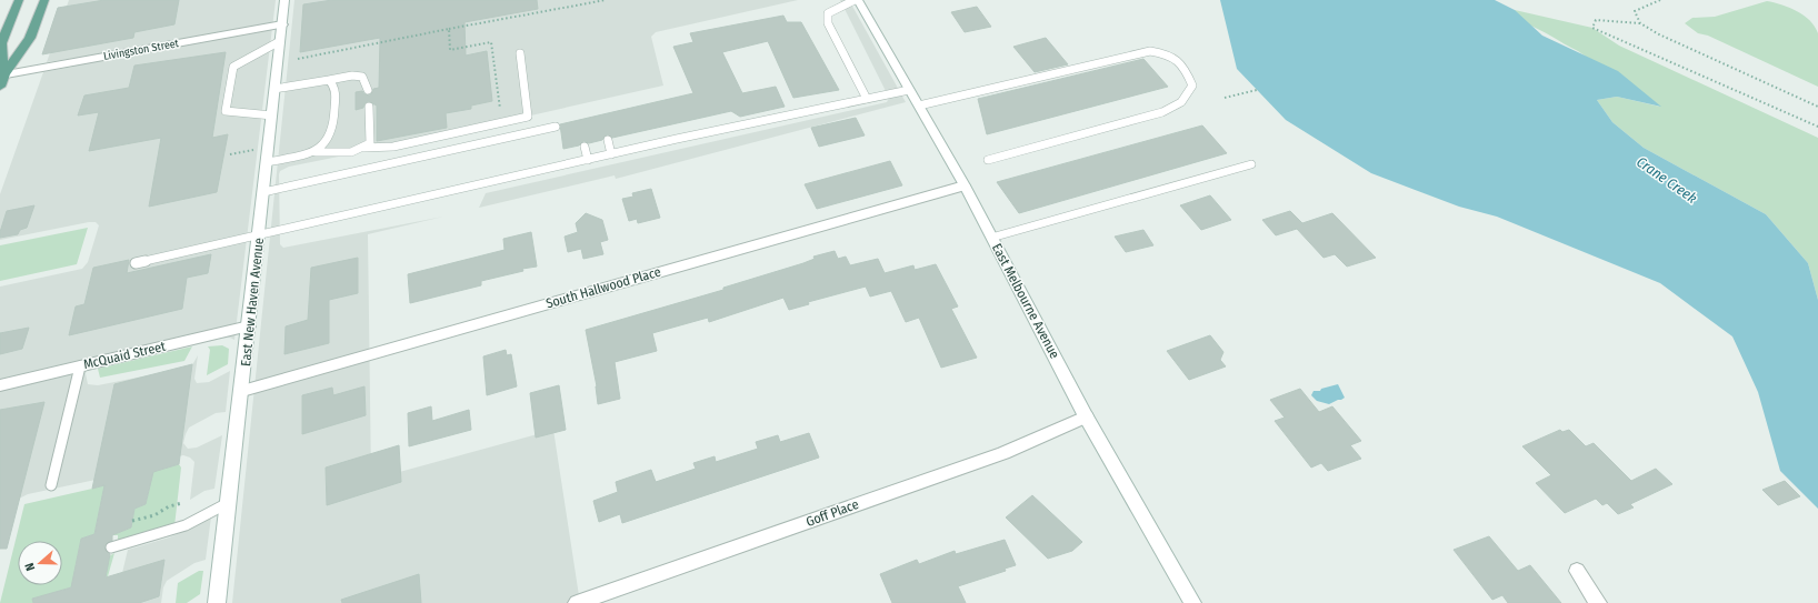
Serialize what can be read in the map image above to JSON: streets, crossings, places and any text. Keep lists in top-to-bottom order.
{
  "streets": {
    "street": [
      "Livingston Street",
      "South Hallwood Place",
      "East Melbourne Avenue",
      "East New Haven Avenue",
      "McQuaid Street",
      "Goff Place"
    ]
  },
  "crossings": [
    ["Livingston Street", "East New Haven Avenue"],
    ["South Hallwood Place", "East Melbourne Avenue"],
    ["South Hallwood Place", "East New Haven Avenue"],
    ["East Melbourne Avenue", "Goff Place"],
    ["East New Haven Avenue", "McQuaid Street"]
  ],
  "water": ["Crane Creek"],
  "north": "left"
}
